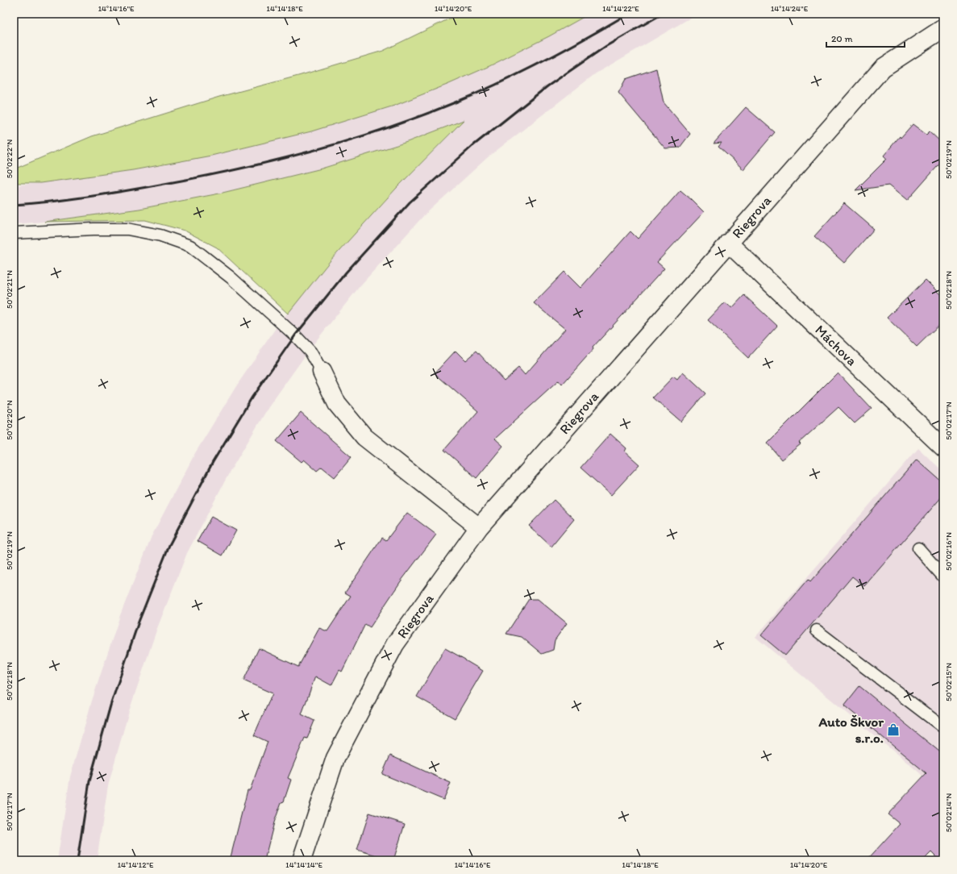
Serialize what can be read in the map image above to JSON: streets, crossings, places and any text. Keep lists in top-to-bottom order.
{
  "streets": {
    "street": ["Riegrova", "Máchova"]
  },
  "crossings": [
    ["Riegrova", "Máchova"]
  ],
  "places": {
    "shop": ["Auto Škvor s.r.o."]
  },
  "scale_bar": "20 m",
  "coordinates": [
    "14°14'16\"E",
    "14°14'18\"E",
    "14°14'20\"E",
    "14°14'22\"E",
    "14°14'24\"E",
    "50°02'22\"N",
    "50°02'19\"N",
    "50°02'21\"N",
    "50°02'18\"N",
    "50°02'20\"N",
    "50°02'17\"N",
    "50°02'16\"N",
    "50°02'15\"N",
    "50°02'14\"N",
    "14°14'12\"E",
    "14°14'14\"E"
  ]
}
